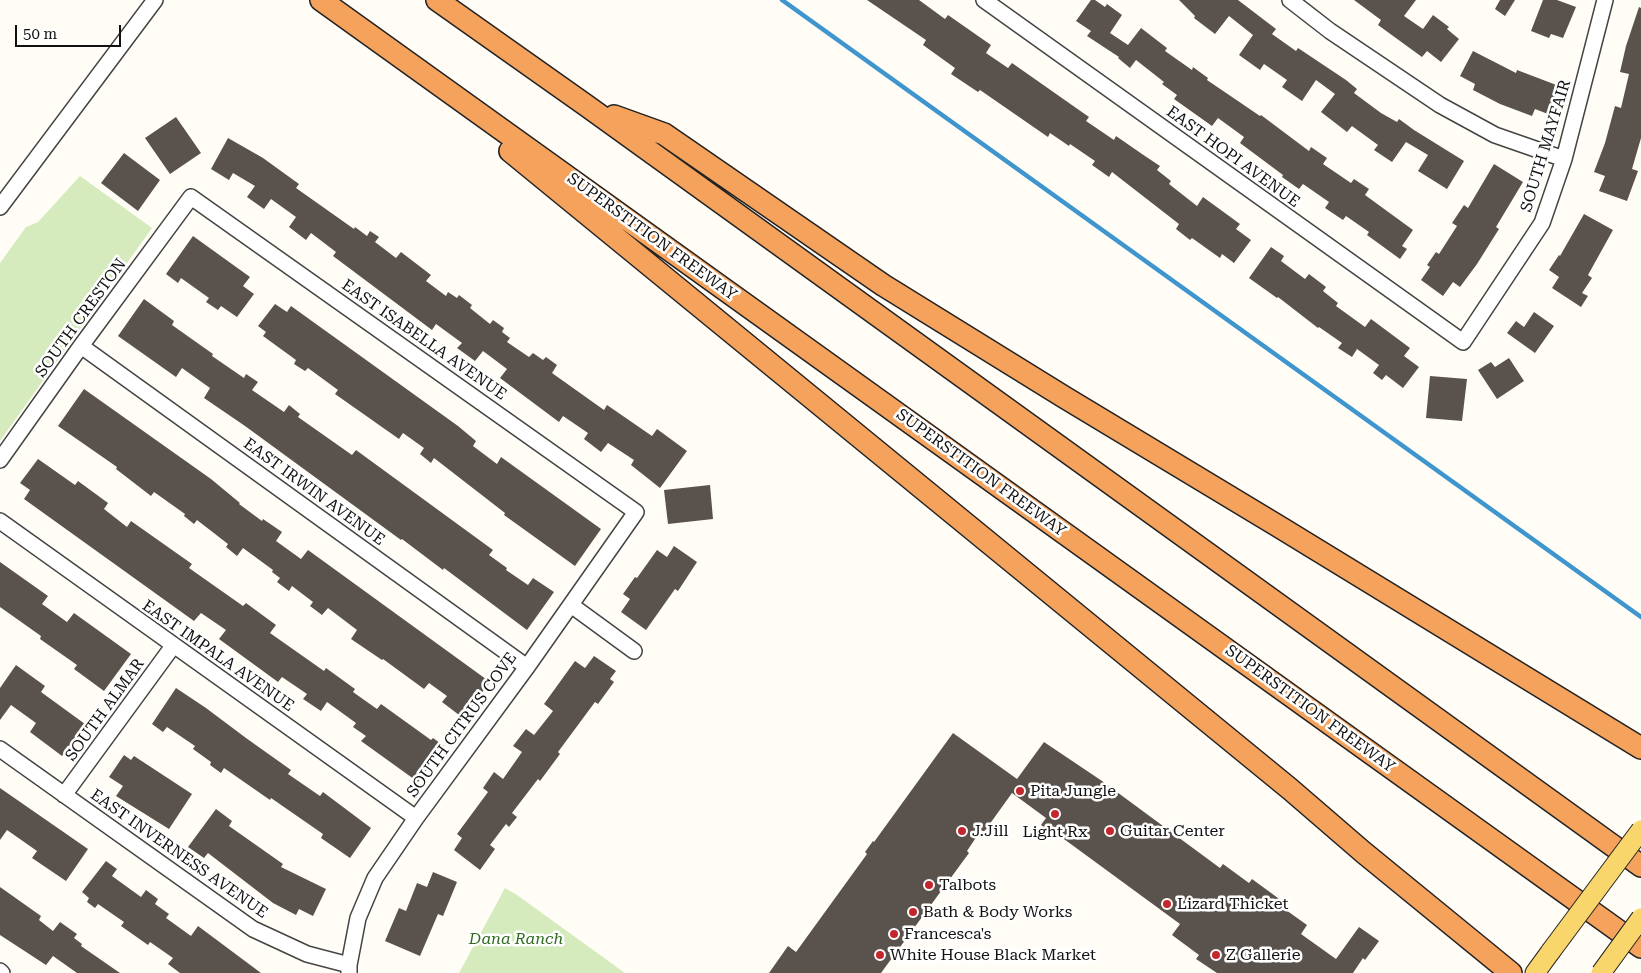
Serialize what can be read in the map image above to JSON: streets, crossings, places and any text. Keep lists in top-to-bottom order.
{
  "streets": {
    "highway": ["SUPERSTITION FREEWAY"],
    "street": [
      "SOUTH MAYFAIR",
      "EAST HOPI AVENUE",
      "SOUTH CRESTON",
      "EAST ISABELLA AVENUE",
      "EAST IRWIN AVENUE",
      "EAST IMPALA AVENUE",
      "SOUTH ALMAR",
      "SOUTH CITRUS COVE",
      "EAST INVERNESS AVENUE"
    ]
  },
  "crossings": [
    ["SOUTH MAYFAIR", "EAST HOPI AVENUE"],
    ["SOUTH CRESTON", "EAST ISABELLA AVENUE"],
    ["SOUTH CRESTON", "EAST IRWIN AVENUE"],
    ["EAST ISABELLA AVENUE", "SOUTH CITRUS COVE"],
    ["EAST IRWIN AVENUE", "SOUTH CITRUS COVE"],
    ["EAST IMPALA AVENUE", "SOUTH ALMAR"],
    ["EAST IMPALA AVENUE", "SOUTH CITRUS COVE"],
    ["SOUTH ALMAR", "EAST INVERNESS AVENUE"],
    ["SOUTH CITRUS COVE", "EAST INVERNESS AVENUE"]
  ],
  "parks": ["Dana Ranch"],
  "places": [
    "Pita Jungle",
    "Light Rx",
    "J.Jill",
    "Guitar Center",
    "Talbots",
    "Lizard Thicket",
    "Bath & Body Works",
    "Francesca's",
    "White House Black Market",
    "Z Gallerie"
  ],
  "scale_bar": "50 m"
}
